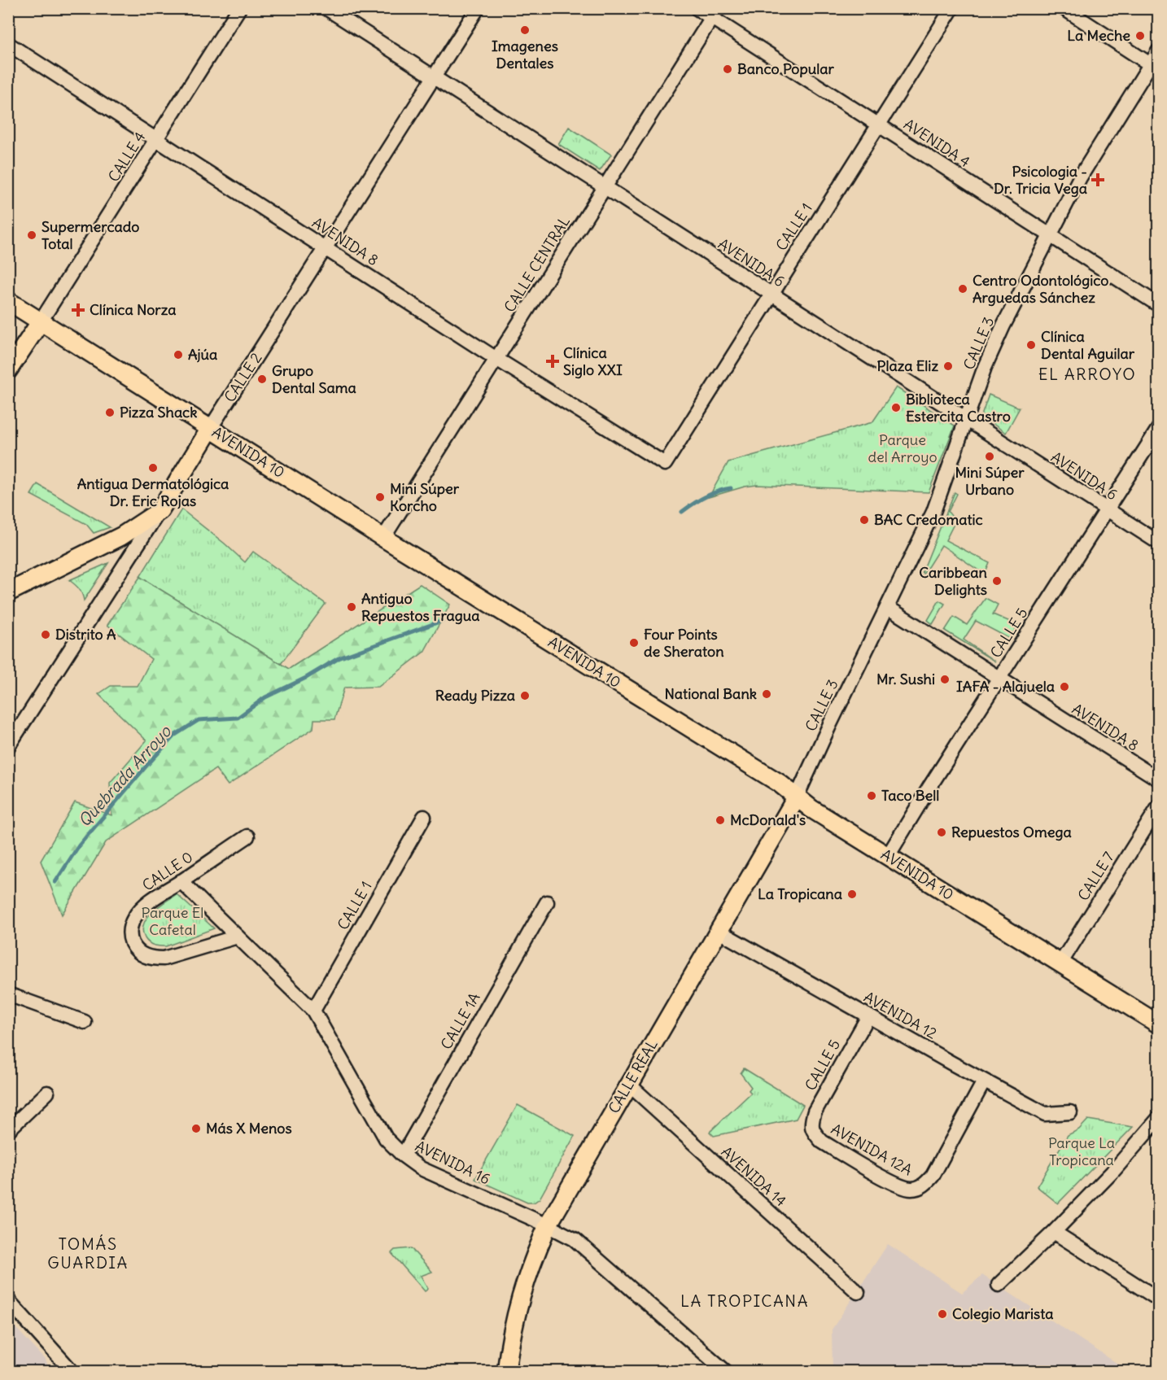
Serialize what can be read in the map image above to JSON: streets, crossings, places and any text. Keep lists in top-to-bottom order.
{
  "streets": {
    "main road": ["CALLE 2", "AVENIDA 10", "CALLE REAL"],
    "street": [
      "AVENIDA 4",
      "CALLE 4",
      "CALLE 1",
      "AVENIDA 8",
      "AVENIDA 6",
      "CALLE CENTRAL",
      "CALLE 3",
      "CALLE 5",
      "CALLE 0",
      "CALLE 7",
      "AVENIDA 12",
      "CALLE 1A",
      "AVENIDA 12A",
      "AVENIDA 16",
      "AVENIDA 14"
    ]
  },
  "crossings": [
    ["AVENIDA 4", "CALLE 1"],
    ["AVENIDA 4", "CALLE CENTRAL"],
    ["AVENIDA 4", "CALLE 3"],
    ["CALLE 4", "AVENIDA 8"],
    ["CALLE 4", "AVENIDA 10"],
    ["CALLE 1", "AVENIDA 8"],
    ["CALLE 1", "AVENIDA 6"],
    ["CALLE 1", "AVENIDA 16"],
    ["AVENIDA 8", "CALLE CENTRAL"],
    ["AVENIDA 8", "CALLE 3"],
    ["AVENIDA 8", "CALLE 2"],
    ["AVENIDA 8", "CALLE 5"],
    ["AVENIDA 6", "CALLE CENTRAL"],
    ["AVENIDA 6", "CALLE 3"],
    ["AVENIDA 6", "CALLE 2"],
    ["AVENIDA 6", "CALLE 5"],
    ["CALLE CENTRAL", "AVENIDA 10"],
    ["CALLE 3", "AVENIDA 10"],
    ["CALLE 3", "CALLE REAL"],
    ["CALLE 2", "AVENIDA 10"],
    ["AVENIDA 10", "CALLE 5"],
    ["AVENIDA 10", "CALLE 7"],
    ["AVENIDA 10", "CALLE REAL"],
    ["CALLE 5", "AVENIDA 12"],
    ["CALLE 5", "AVENIDA 12A"],
    ["CALLE 0", "AVENIDA 16"],
    ["AVENIDA 12", "CALLE REAL"],
    ["AVENIDA 12", "AVENIDA 12A"],
    ["CALLE 1A", "AVENIDA 16"],
    ["CALLE REAL", "AVENIDA 16"],
    ["CALLE REAL", "AVENIDA 14"]
  ],
  "districts": ["EL ARROYO", "TOMÁS GUARDIA", "LA TROPICANA"],
  "water": ["Quebrada Arroyo"],
  "parks": ["Parque del Arroyo", "Parque El Cafetal", "Parque La Tropicana"],
  "places": {
    "other": [
      "Imagenes Dentales",
      "La Meche",
      "Banco Popular",
      "Supermercado Total",
      "Centro Odontológico Arguedas Sánchez",
      "Clínica Dental Aguilar",
      "Ajúa",
      "Plaza Eliz",
      "Grupo Dental Sama",
      "Biblioteca Estercita Castro",
      "Pizza Shack",
      "Mini Súper Urbano",
      "Antigua Dermatológica Dr. Eric Rojas",
      "Mini Súper Korcho",
      "BAC Credomatic",
      "Caribbean Delights",
      "Antiguo Repuestos Fragua",
      "Distrito A",
      "Four Points de Sheraton",
      "Mr. Sushi",
      "IAFA - Alajuela",
      "National Bank",
      "Ready Pizza",
      "Taco Bell",
      "McDonald's",
      "Repuestos Omega",
      "La Tropicana",
      "Más X Menos",
      "Colegio Marista"
    ],
    "health": ["Psicologia - Dr. Tricia Vega", "Clínica Norza", "Clínica Siglo XXI"]
  }
}
